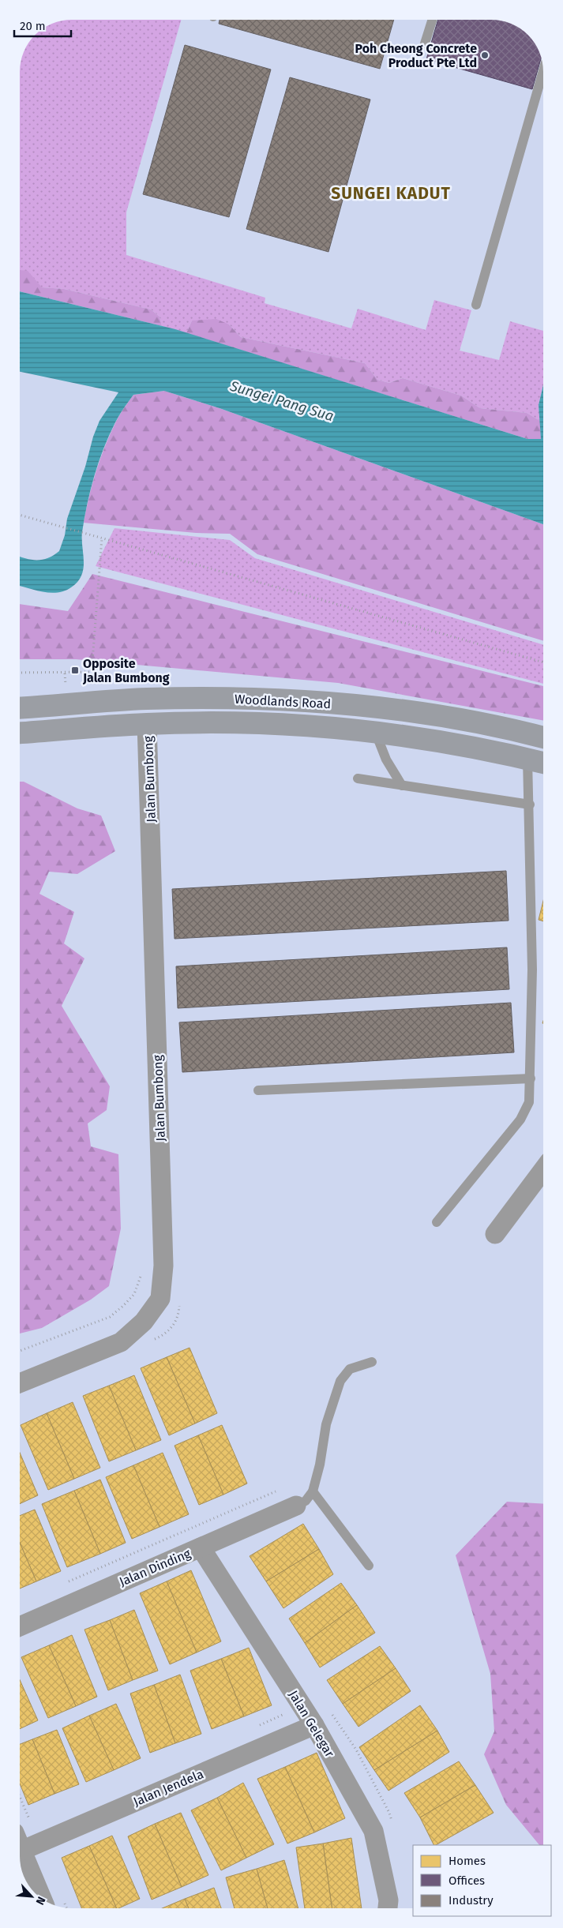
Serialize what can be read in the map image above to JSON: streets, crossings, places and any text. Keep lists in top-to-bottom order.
{
  "streets": {
    "main road": ["Woodlands Road"],
    "street": [
      "Jalan Bumbong",
      "Jalan Dinding",
      "Jalan Gelegar",
      "Jalan Jendela"
    ]
  },
  "crossings": [
    ["Woodlands Road", "Jalan Bumbong"],
    ["Jalan Dinding", "Jalan Gelegar"],
    ["Jalan Gelegar", "Jalan Jendela"]
  ],
  "districts": ["SUNGEI KADUT"],
  "water": ["Sungei Pang Sua"],
  "places": {
    "other": ["Poh Cheong Concrete Product Pte Ltd"],
    "transit": ["Opposite Jalan Bumbong"]
  },
  "legend": ["Homes", "Offices", "Industry"],
  "scale_bar": "20 m",
  "north": "bottom right"
}
